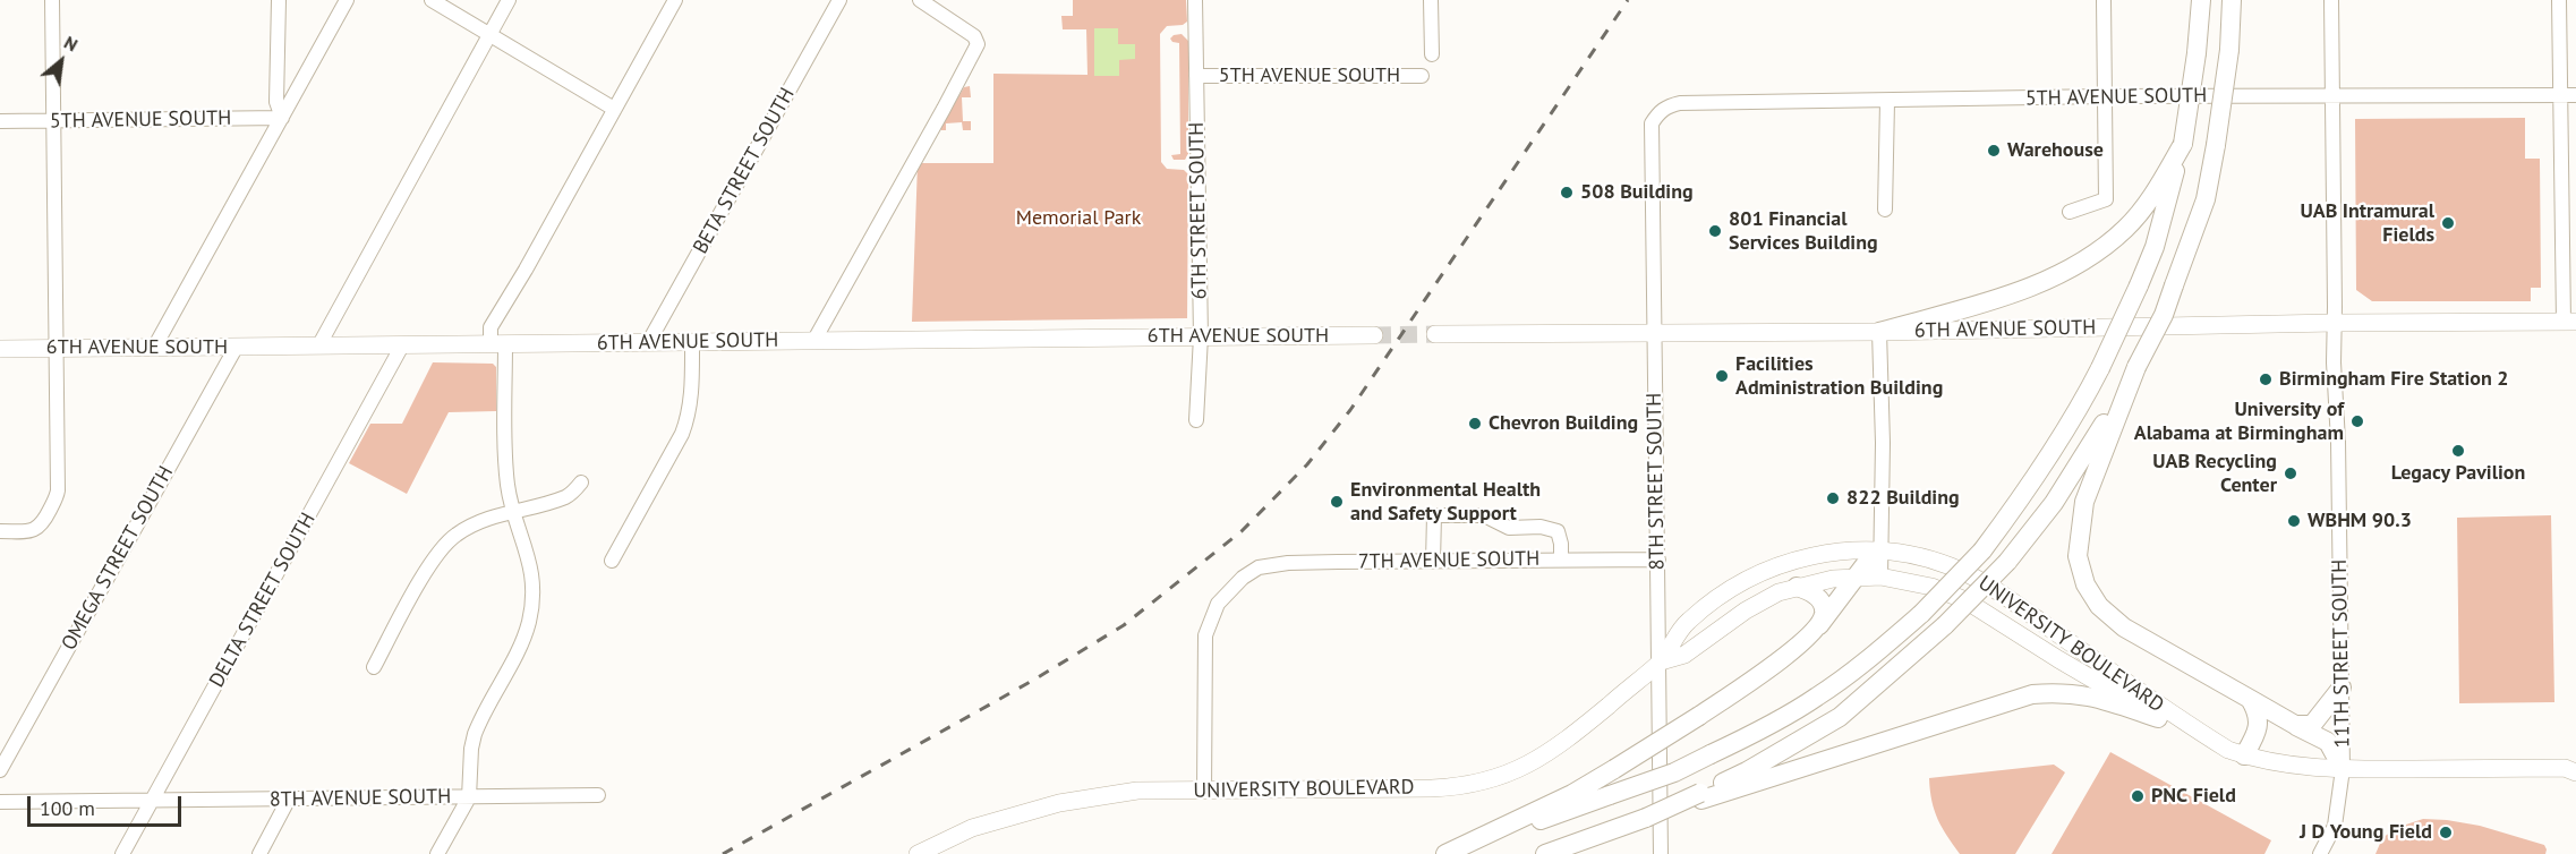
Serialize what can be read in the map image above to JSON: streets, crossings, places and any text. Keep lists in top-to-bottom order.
{
  "streets": {
    "main road": ["6TH AVENUE SOUTH", "UNIVERSITY BOULEVARD"],
    "street": [
      "5TH AVENUE SOUTH",
      "BETA STREET SOUTH",
      "6TH STREET SOUTH",
      "8TH STREET SOUTH",
      "OMEGA STREET SOUTH",
      "7TH AVENUE SOUTH",
      "DELTA STREET SOUTH",
      "11TH STREET SOUTH",
      "8TH AVENUE SOUTH"
    ]
  },
  "crossings": [
    ["5TH AVENUE SOUTH", "6TH STREET SOUTH"],
    ["5TH AVENUE SOUTH", "8TH STREET SOUTH"],
    ["5TH AVENUE SOUTH", "11TH STREET SOUTH"],
    ["BETA STREET SOUTH", "6TH AVENUE SOUTH"],
    ["6TH STREET SOUTH", "6TH AVENUE SOUTH"],
    ["6TH AVENUE SOUTH", "8TH STREET SOUTH"],
    ["6TH AVENUE SOUTH", "OMEGA STREET SOUTH"],
    ["6TH AVENUE SOUTH", "DELTA STREET SOUTH"],
    ["6TH AVENUE SOUTH", "11TH STREET SOUTH"],
    ["8TH STREET SOUTH", "7TH AVENUE SOUTH"],
    ["8TH STREET SOUTH", "UNIVERSITY BOULEVARD"],
    ["7TH AVENUE SOUTH", "UNIVERSITY BOULEVARD"],
    ["DELTA STREET SOUTH", "8TH AVENUE SOUTH"],
    ["UNIVERSITY BOULEVARD", "11TH STREET SOUTH"]
  ],
  "parks": ["Memorial Park"],
  "places": [
    "Warehouse",
    "508 Building",
    "UAB Intramural Fields",
    "801 Financial Services Building",
    "Facilities Administration Building",
    "Birmingham Fire Station 2",
    "University of Alabama at Birmingham",
    "Chevron Building",
    "Legacy Pavilion",
    "UAB Recycling Center",
    "822 Building",
    "Environmental Health and Safety Support",
    "WBHM 90.3",
    "PNC Field",
    "J D Young Field"
  ],
  "scale_bar": "100 m",
  "north": "top right"
}
